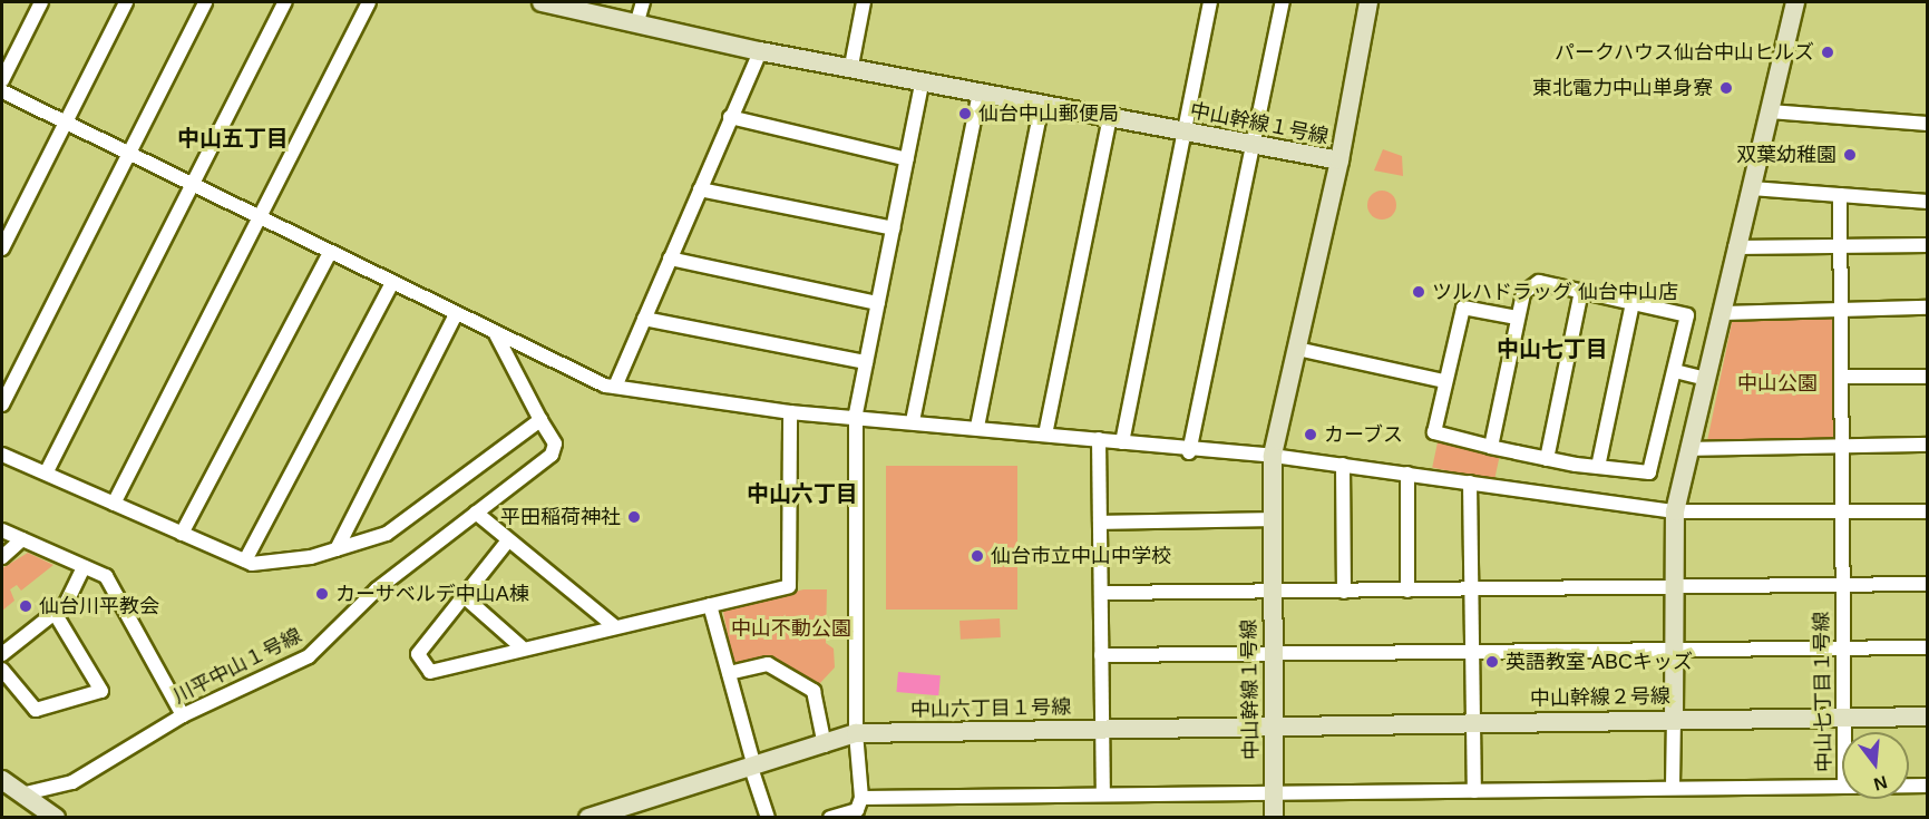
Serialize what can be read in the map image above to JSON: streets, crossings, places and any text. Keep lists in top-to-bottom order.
{
  "streets": {
    "street": [
      "中山幹線１号線",
      "川平中山１号線",
      "中山七丁目１号線",
      "中山幹線２号線",
      "中山六丁目１号線"
    ]
  },
  "crossings": [
    ["中山幹線１号線", "中山七丁目１号線"],
    ["中山幹線１号線", "中山幹線２号線"],
    ["中山幹線１号線", "中山六丁目１号線"],
    ["中山七丁目１号線", "中山幹線２号線"],
    ["中山幹線２号線", "中山六丁目１号線"]
  ],
  "districts": ["中山五丁目", "中山七丁目", "中山六丁目"],
  "parks": ["中山公園", "中山不動公園"],
  "places": [
    "パークハウス仙台中山ヒルズ",
    "東北電力中山単身寮",
    "仙台中山郵便局",
    "双葉幼稚園",
    "ツルハドラッグ 仙台中山店",
    "カーブス",
    "平田稲荷神社",
    "仙台市立中山中学校",
    "カーサベルデ中山A棟",
    "仙台川平教会",
    "英語教室 ABCキッズ"
  ],
  "north": "bottom"
}
